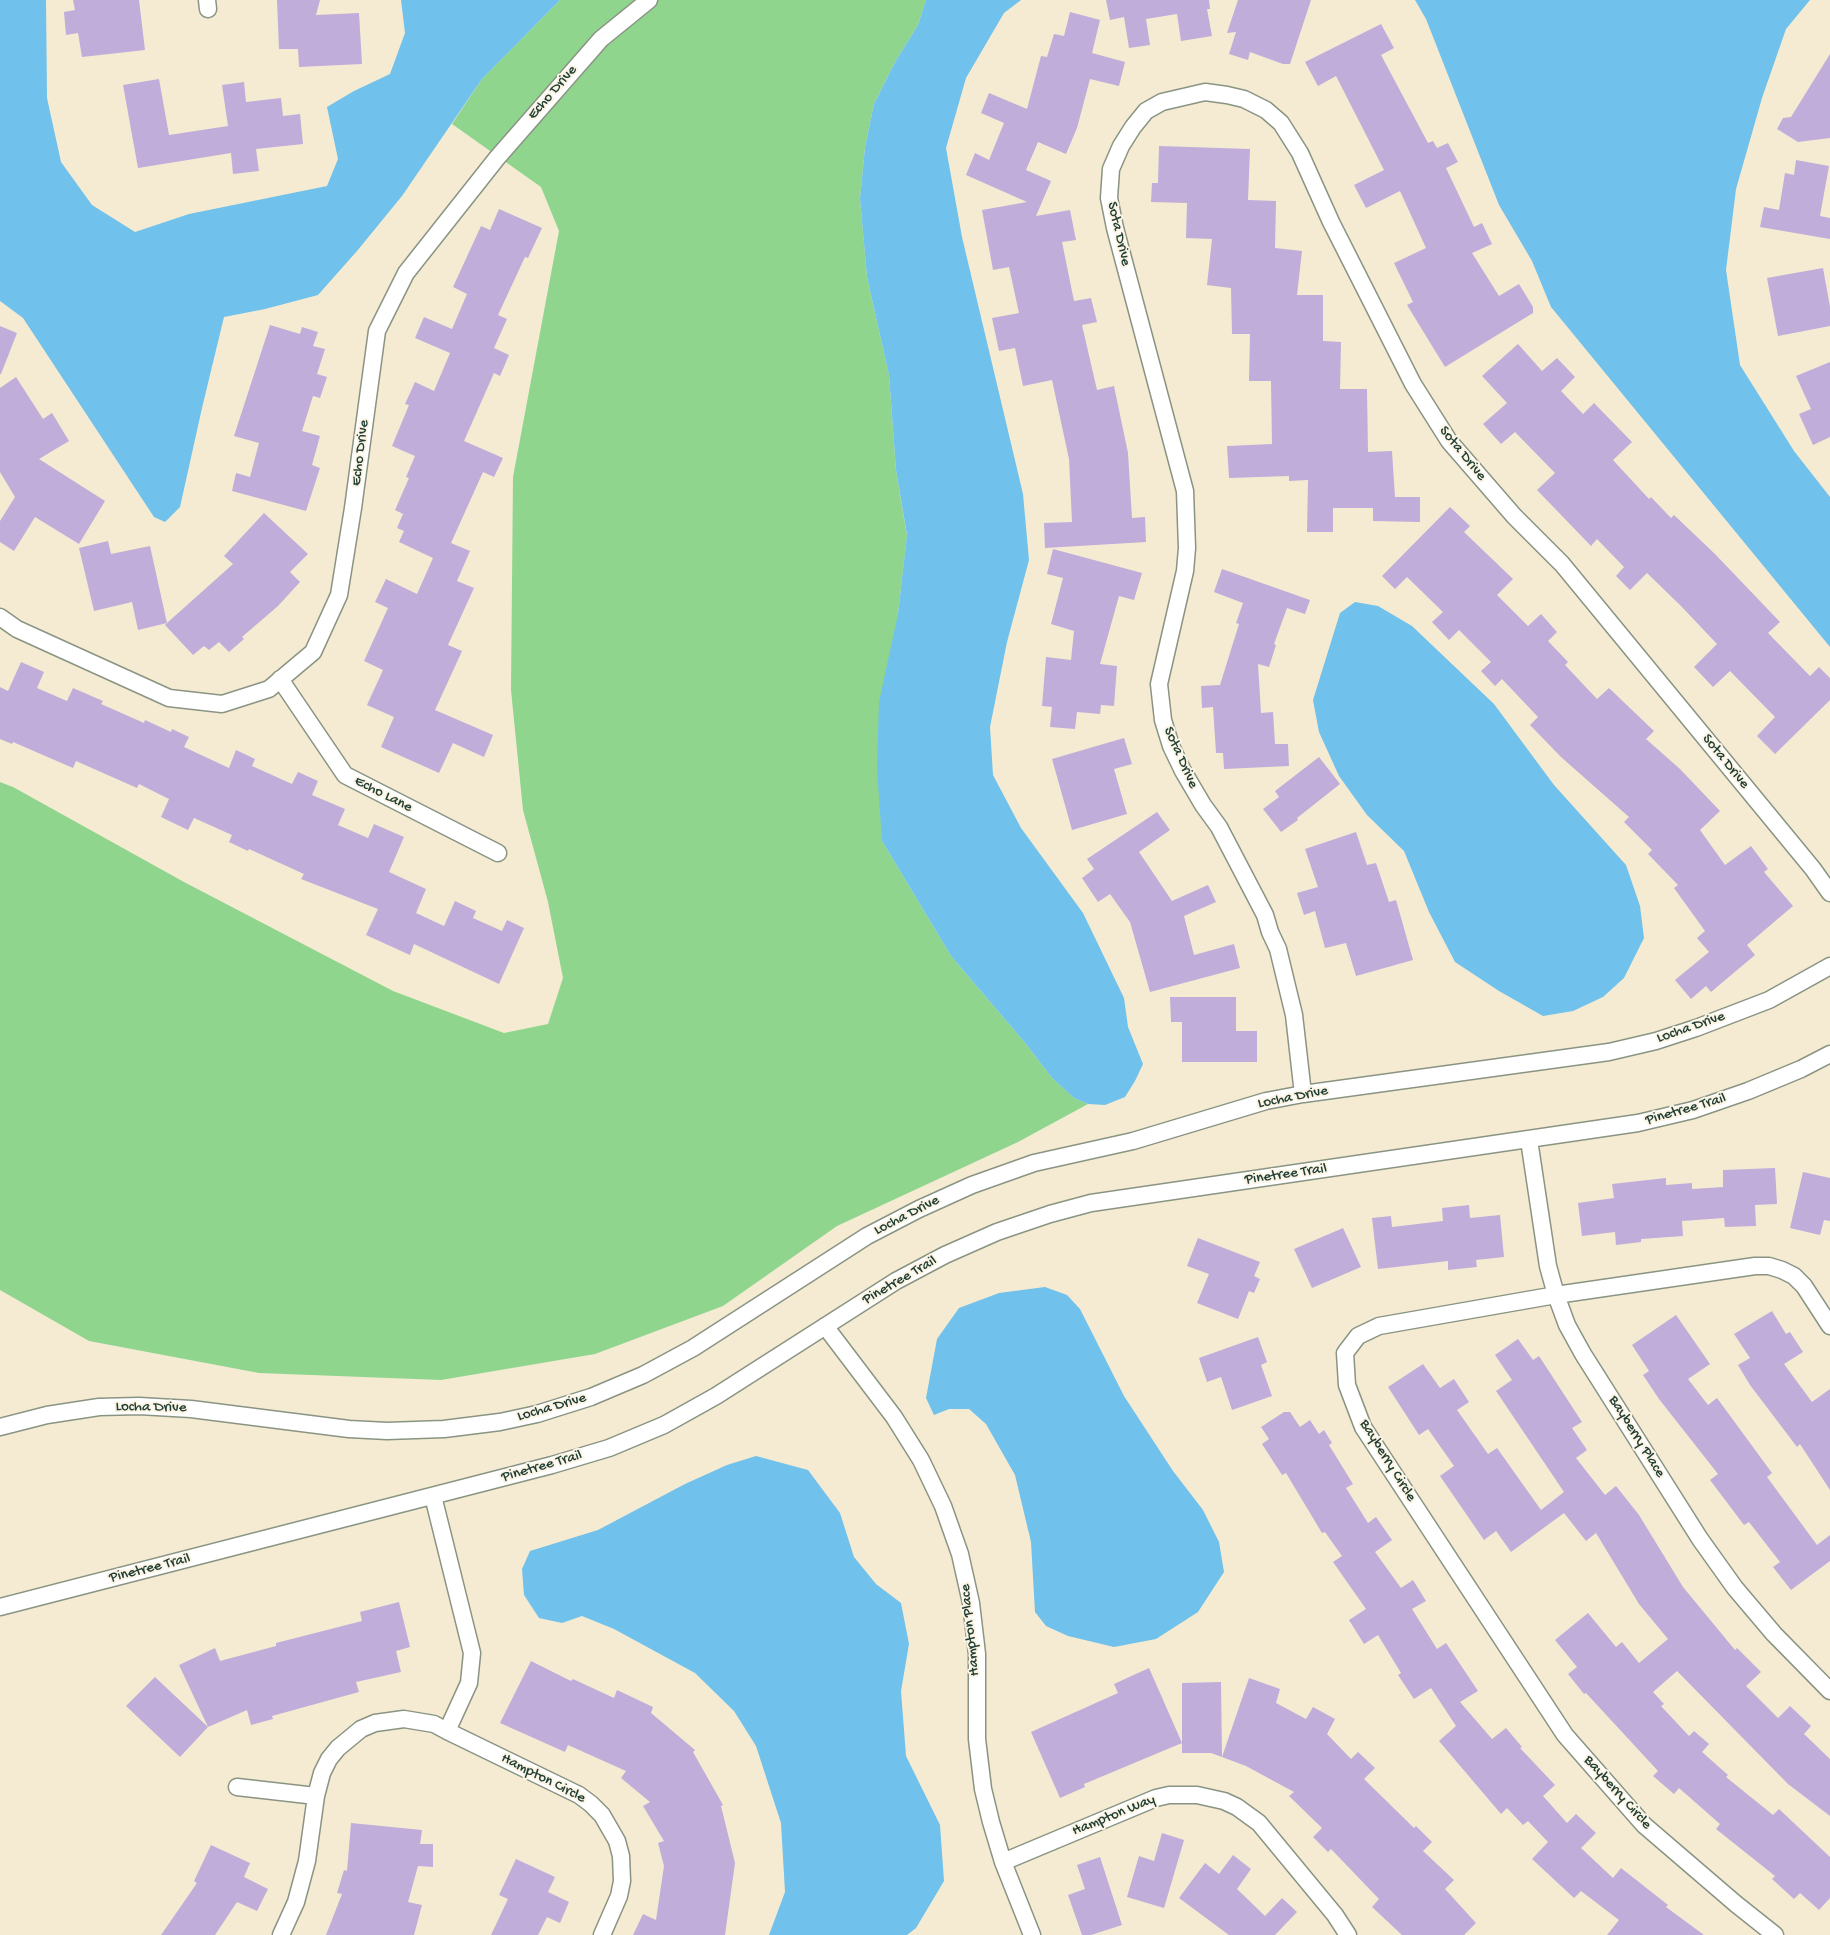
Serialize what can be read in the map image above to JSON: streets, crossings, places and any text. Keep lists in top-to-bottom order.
{
  "streets": {
    "street": [
      "Echo Drive",
      "Sota Drive",
      "Echo Lane",
      "Locha Drive",
      "Pinetree Trail",
      "Bayberry Place",
      "Bayberry Circle",
      "Hampton Place",
      "Hampton Circle",
      "Hampton Way"
    ]
  },
  "crossings": [
    ["Echo Drive", "Echo Lane"],
    ["Sota Drive", "Locha Drive"],
    ["Pinetree Trail", "Bayberry Place"],
    ["Pinetree Trail", "Hampton Place"],
    ["Bayberry Place", "Bayberry Circle"],
    ["Hampton Place", "Hampton Way"]
  ]
}
